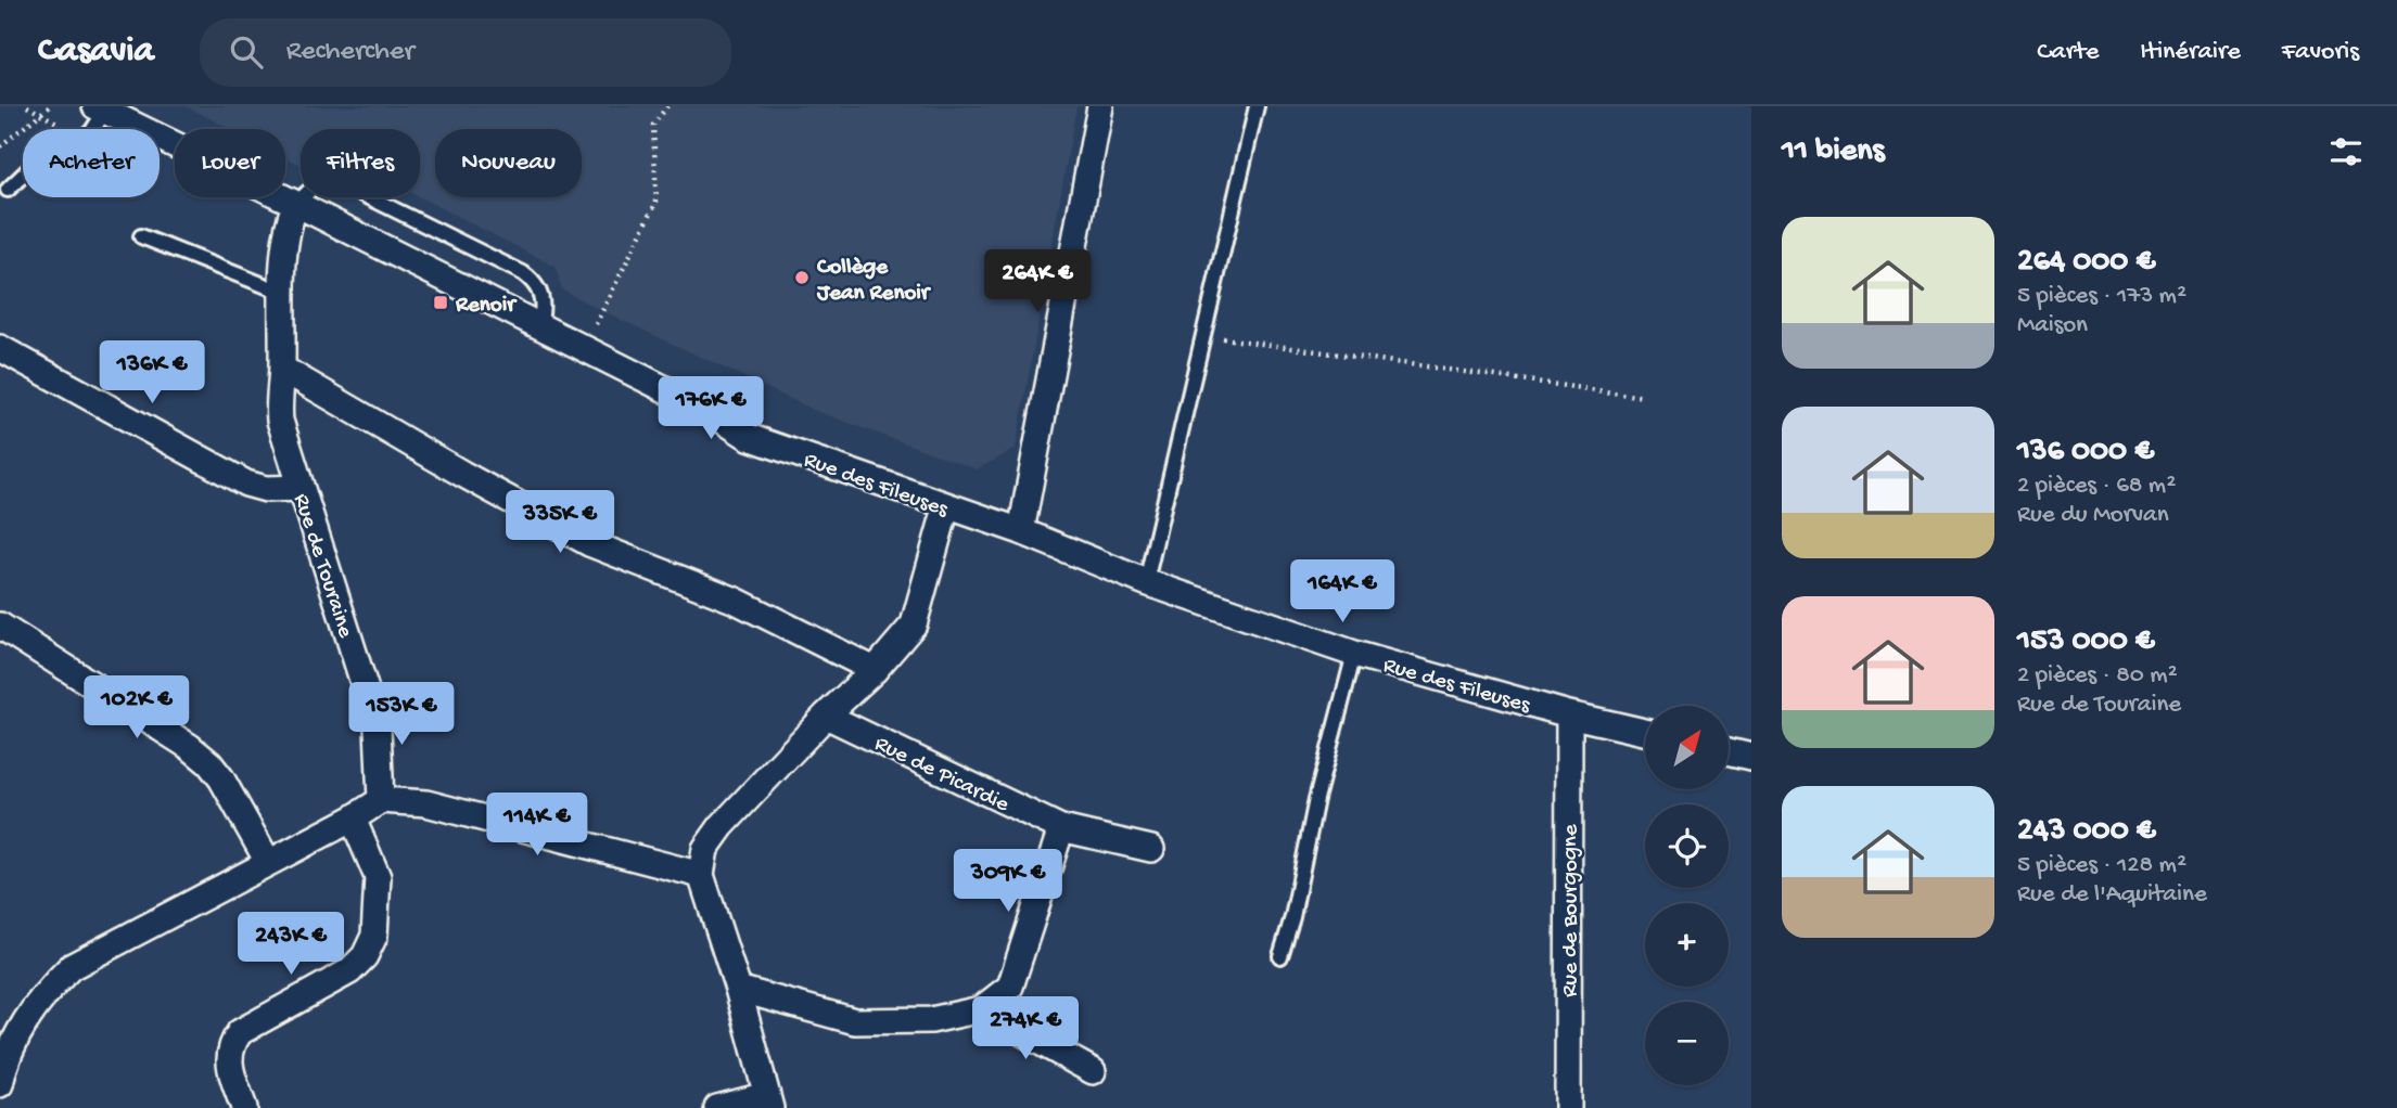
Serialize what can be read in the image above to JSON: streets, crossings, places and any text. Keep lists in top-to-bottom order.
{
  "streets": {
    "street": [
      "Rue des Fileuses",
      "Rue de Touraine",
      "Rue de Picardie",
      "Rue de Bourgogne"
    ]
  },
  "crossings": [
    ["Rue des Fileuses", "Rue de Touraine"],
    ["Rue des Fileuses", "Rue de Bourgogne"]
  ],
  "places": {
    "other": ["Collège Jean Renoir"],
    "transit": ["Renoir"]
  },
  "north": "top right",
  "page": {
    "header": "Casavia",
    "search": "Rechercher",
    "nav": ["Carte", "Itinéraire", "Favoris"],
    "heading": "11 biens",
    "chip": [
      "Acheter",
      "Louer",
      "Filtres",
      "Nouveau"
    ],
    "list": [
      {
        "name": "264 000 €",
        "note": "5 pièces · 173 m² · Maison"
      },
      {
        "name": "136 000 €",
        "note": "2 pièces · 68 m² · Rue du Morvan"
      },
      {
        "name": "153 000 €",
        "note": "2 pièces · 80 m² · Rue de Touraine"
      },
      {
        "name": "243 000 €",
        "note": "5 pièces · 128 m² · Rue de l'Aquitaine"
      }
    ],
    "price": [
      "264K €",
      "136K €",
      "176K €",
      "335K €",
      "164K €",
      "102K €",
      "153K €",
      "114K €",
      "309K €",
      "243K €",
      "274K €"
    ],
    "map_buttons": ["+", "−"]
  }
}
